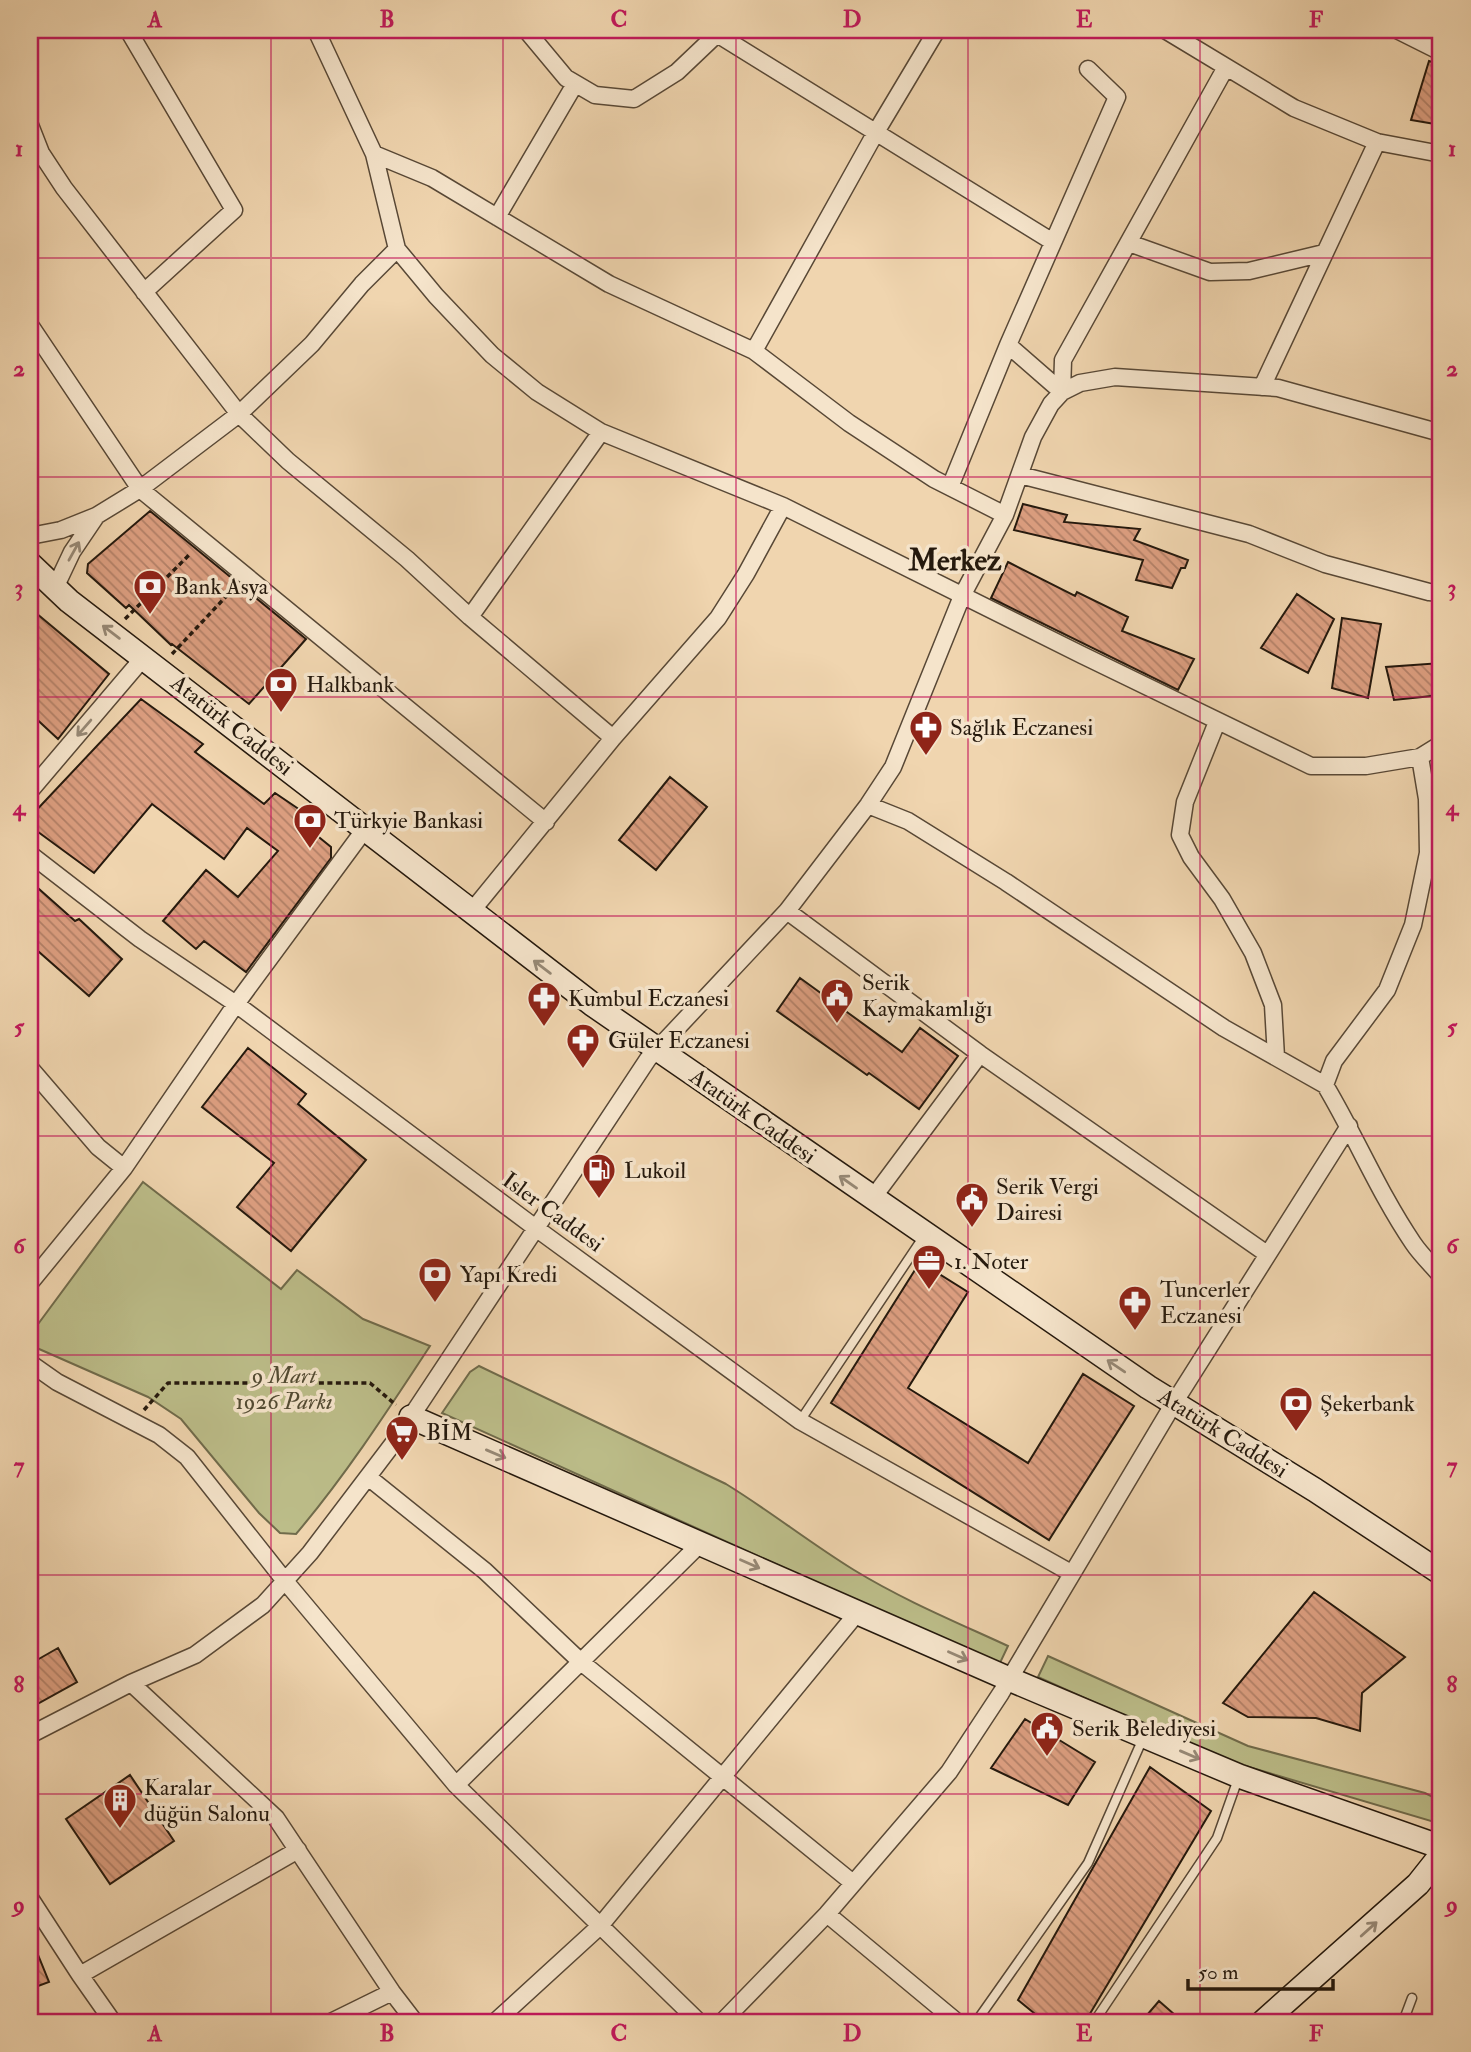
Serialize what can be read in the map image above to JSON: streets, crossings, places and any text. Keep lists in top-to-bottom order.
{
  "streets": {
    "main road": ["Atatürk Caddesi"],
    "street": ["Isler Caddesi"]
  },
  "one_way": ["Atatürk Caddesi"],
  "districts": ["Merkez"],
  "parks": ["9 Mart 1926 Parkı"],
  "places": {
    "bank": [
      "Bank Asya",
      "Halkbank",
      "Türkyie Bankasi",
      "Yapı Kredi",
      "Şekerbank"
    ],
    "pharmacy": [
      "Sağlık Eczanesi",
      "Kumbul Eczanesi",
      "Güler Eczanesi",
      "Tuncerler Eczanesi"
    ],
    "public building": ["Serik Kaymakamlığı", "Serik Vergi Dairesi", "Serik Belediyesi"],
    "fuel station": ["Lukoil"],
    "office": ["1. Noter"],
    "supermarket": ["BİM"],
    "building": ["Karalar düğün Salonu"]
  },
  "scale_bar": "50 m",
  "grid": {
    "columns": [
      "A",
      "B",
      "C",
      "D",
      "E",
      "F"
    ],
    "rows": [
      "1",
      "2",
      "3",
      "4",
      "5",
      "6",
      "7",
      "8",
      "9"
    ]
  }
}
